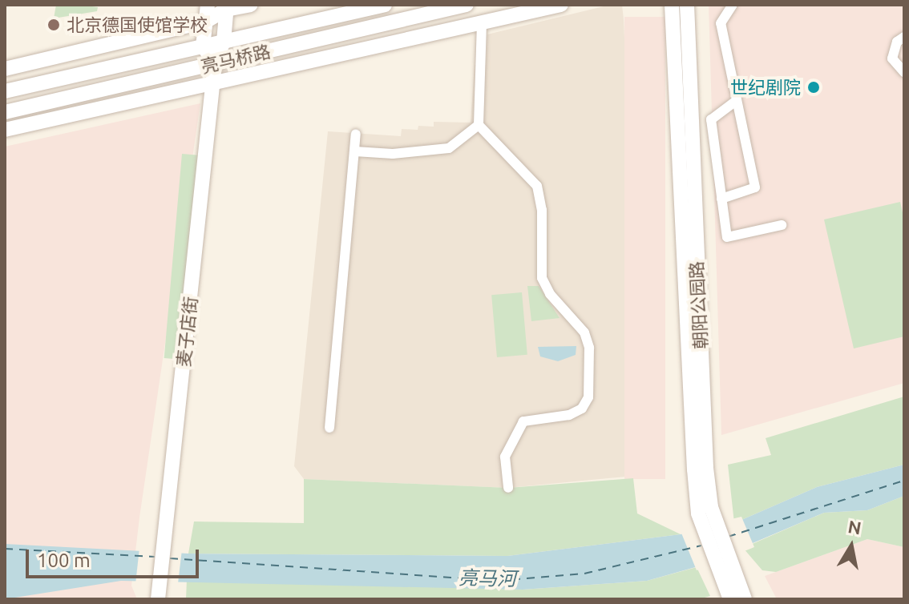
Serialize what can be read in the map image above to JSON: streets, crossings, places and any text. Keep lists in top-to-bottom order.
{
  "streets": {
    "main road": ["亮马桥路", "朝阳公园路", "麦子店街"]
  },
  "crossings": [
    ["亮马桥路", "麦子店街"]
  ],
  "water": ["亮马河"],
  "places": ["北京德国使馆学校", "世纪剧院"],
  "scale_bar": "100 m",
  "north": "top"
}
